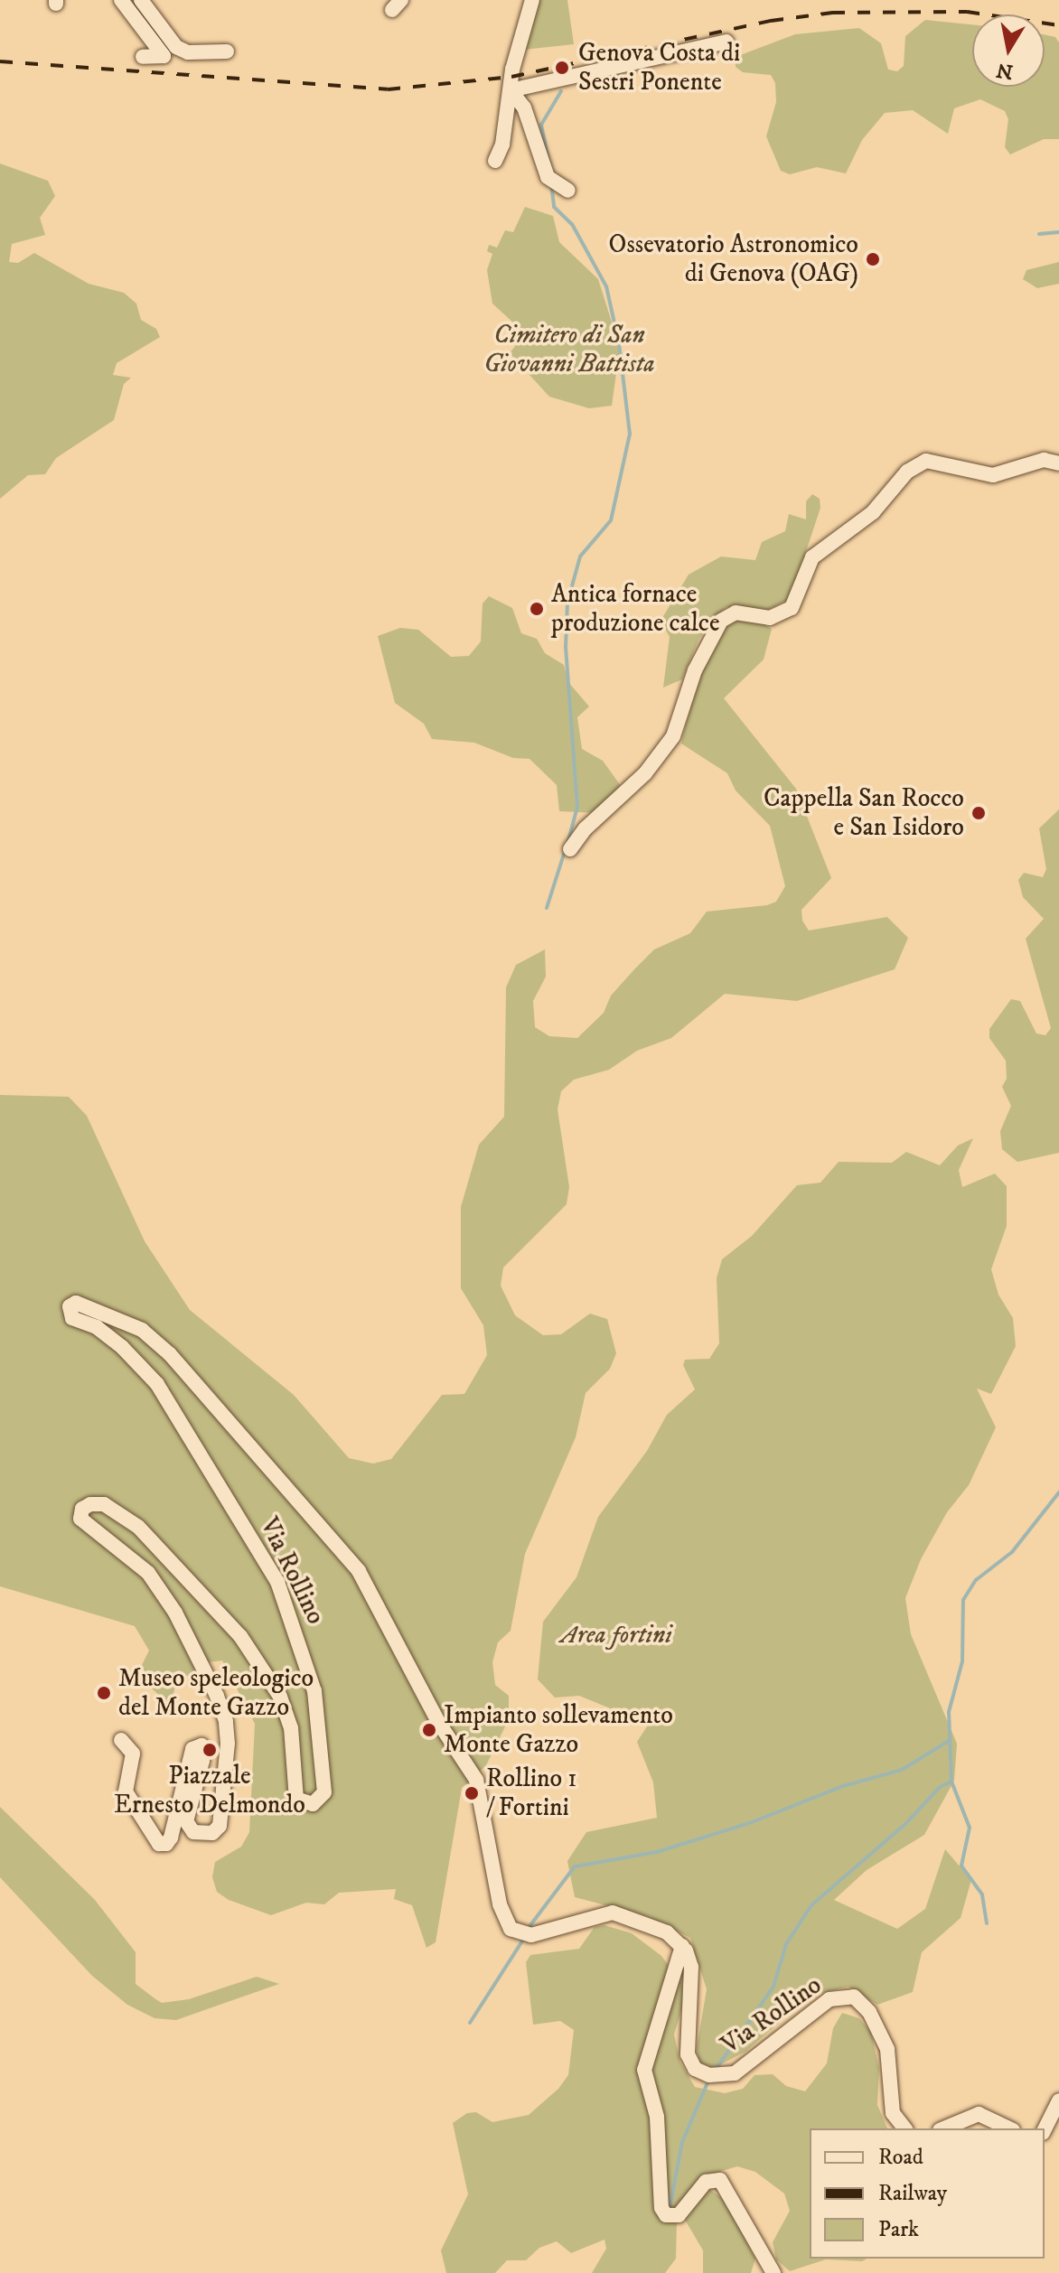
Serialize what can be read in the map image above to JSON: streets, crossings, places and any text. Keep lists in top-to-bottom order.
{
  "streets": {
    "street": ["Via Rollino"]
  },
  "parks": ["Cimitero di San Giovanni Battista", "Area fortini"],
  "places": [
    "Genova Costa di Sestri Ponente",
    "Ossevatorio Astronomico di Genova (OAG)",
    "Antica fornace produzione calce",
    "Cappella San Rocco e San Isidoro",
    "Museo speleologico del Monte Gazzo",
    "Impianto sollevamento Monte Gazzo",
    "Piazzale Ernesto Delmondo",
    "Rollino 1 / Fortini"
  ],
  "legend": ["Road", "Railway", "Park"],
  "north": "bottom"
}
